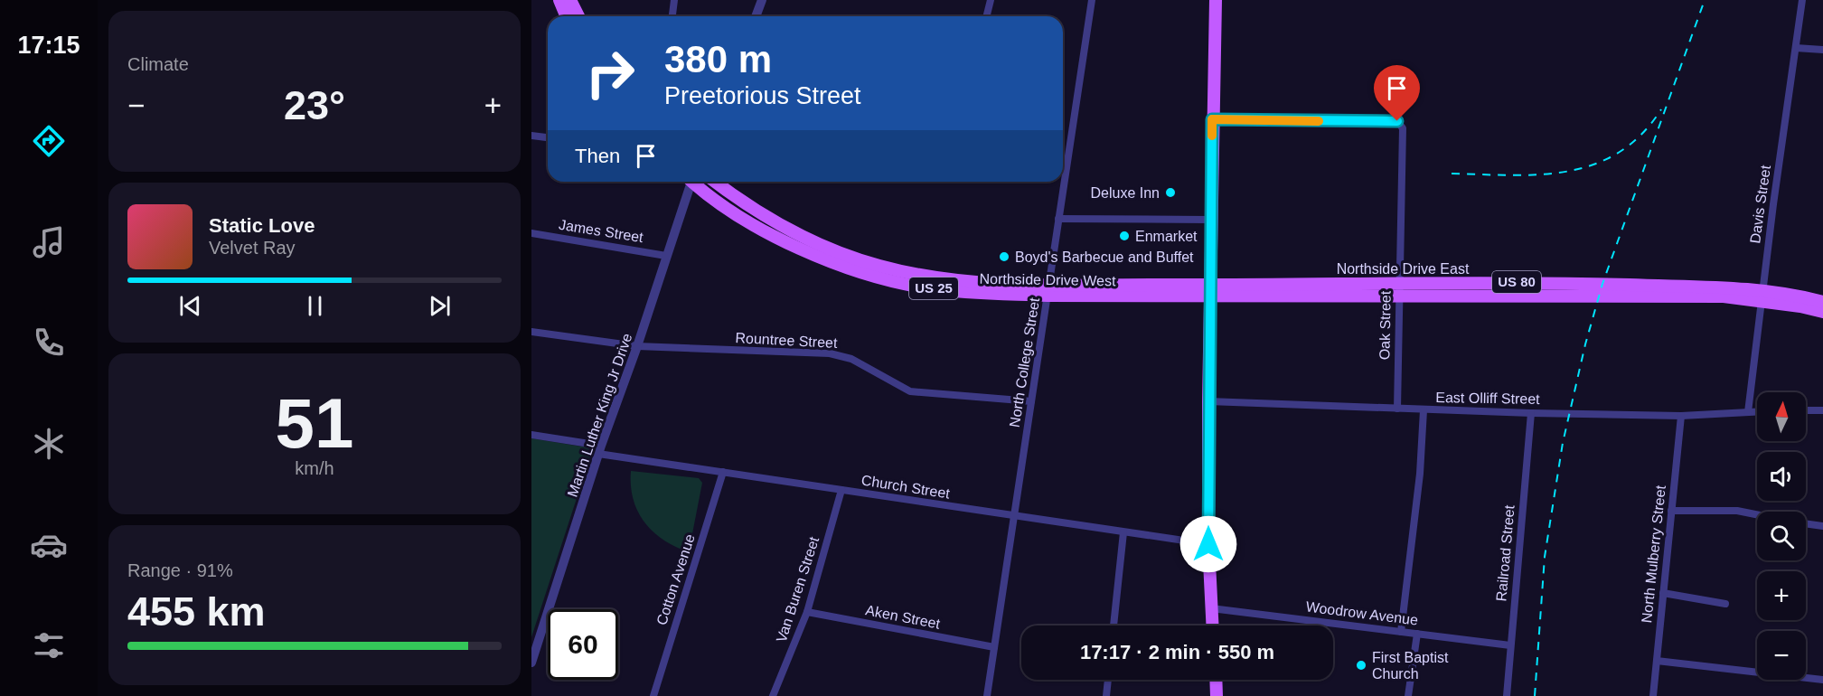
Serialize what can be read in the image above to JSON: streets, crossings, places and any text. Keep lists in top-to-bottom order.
{
  "streets": {
    "main road": [
      "Northside Drive East",
      "Northside Drive West",
      "US 80",
      "US 25"
    ],
    "street": [
      "Davis Street",
      "James Street",
      "Oak Street",
      "Rountree Street",
      "North College Street",
      "East Olliff Street",
      "Martin Luther King Jr Drive",
      "Church Street",
      "Railroad Street",
      "North Mulberry Street",
      "Cotton Avenue",
      "Van Buren Street",
      "Woodrow Avenue",
      "Aken Street"
    ]
  },
  "crossings": [
    ["Davis Street", "Northside Drive East"],
    ["Davis Street", "East Olliff Street"],
    ["James Street", "Martin Luther King Jr Drive"],
    ["Northside Drive East", "Northside Drive West"],
    ["Northside Drive East", "Oak Street"],
    ["Northside Drive West", "North College Street"],
    ["Oak Street", "East Olliff Street"],
    ["Rountree Street", "North College Street"],
    ["Rountree Street", "Martin Luther King Jr Drive"],
    ["North College Street", "Church Street"],
    ["North College Street", "Aken Street"],
    ["East Olliff Street", "Railroad Street"],
    ["East Olliff Street", "North Mulberry Street"],
    ["Martin Luther King Jr Drive", "Church Street"],
    ["Church Street", "Cotton Avenue"],
    ["Church Street", "Van Buren Street"],
    ["Railroad Street", "Woodrow Avenue"],
    ["Van Buren Street", "Aken Street"]
  ],
  "places": [
    "Deluxe Inn",
    "Enmarket",
    "Boyd's Barbecue and Buffet",
    "First Baptist Church"
  ],
  "north": "top",
  "page": {
    "tabs": "17:15",
    "tile": [
      "Climate",
      ["51", "km/h"],
      ["Range · 91%", "455 km"]
    ],
    "turn": ["380 m", "Preetorious Street"],
    "heat": ["−", "23°", "+"],
    "then": "Then",
    "song": ["Static Love", "Velvet Ray"],
    "map_buttons": ["+", "−"],
    "limit": "60",
    "trip": "17:17 · 2 min · 550 m"
  }
}
